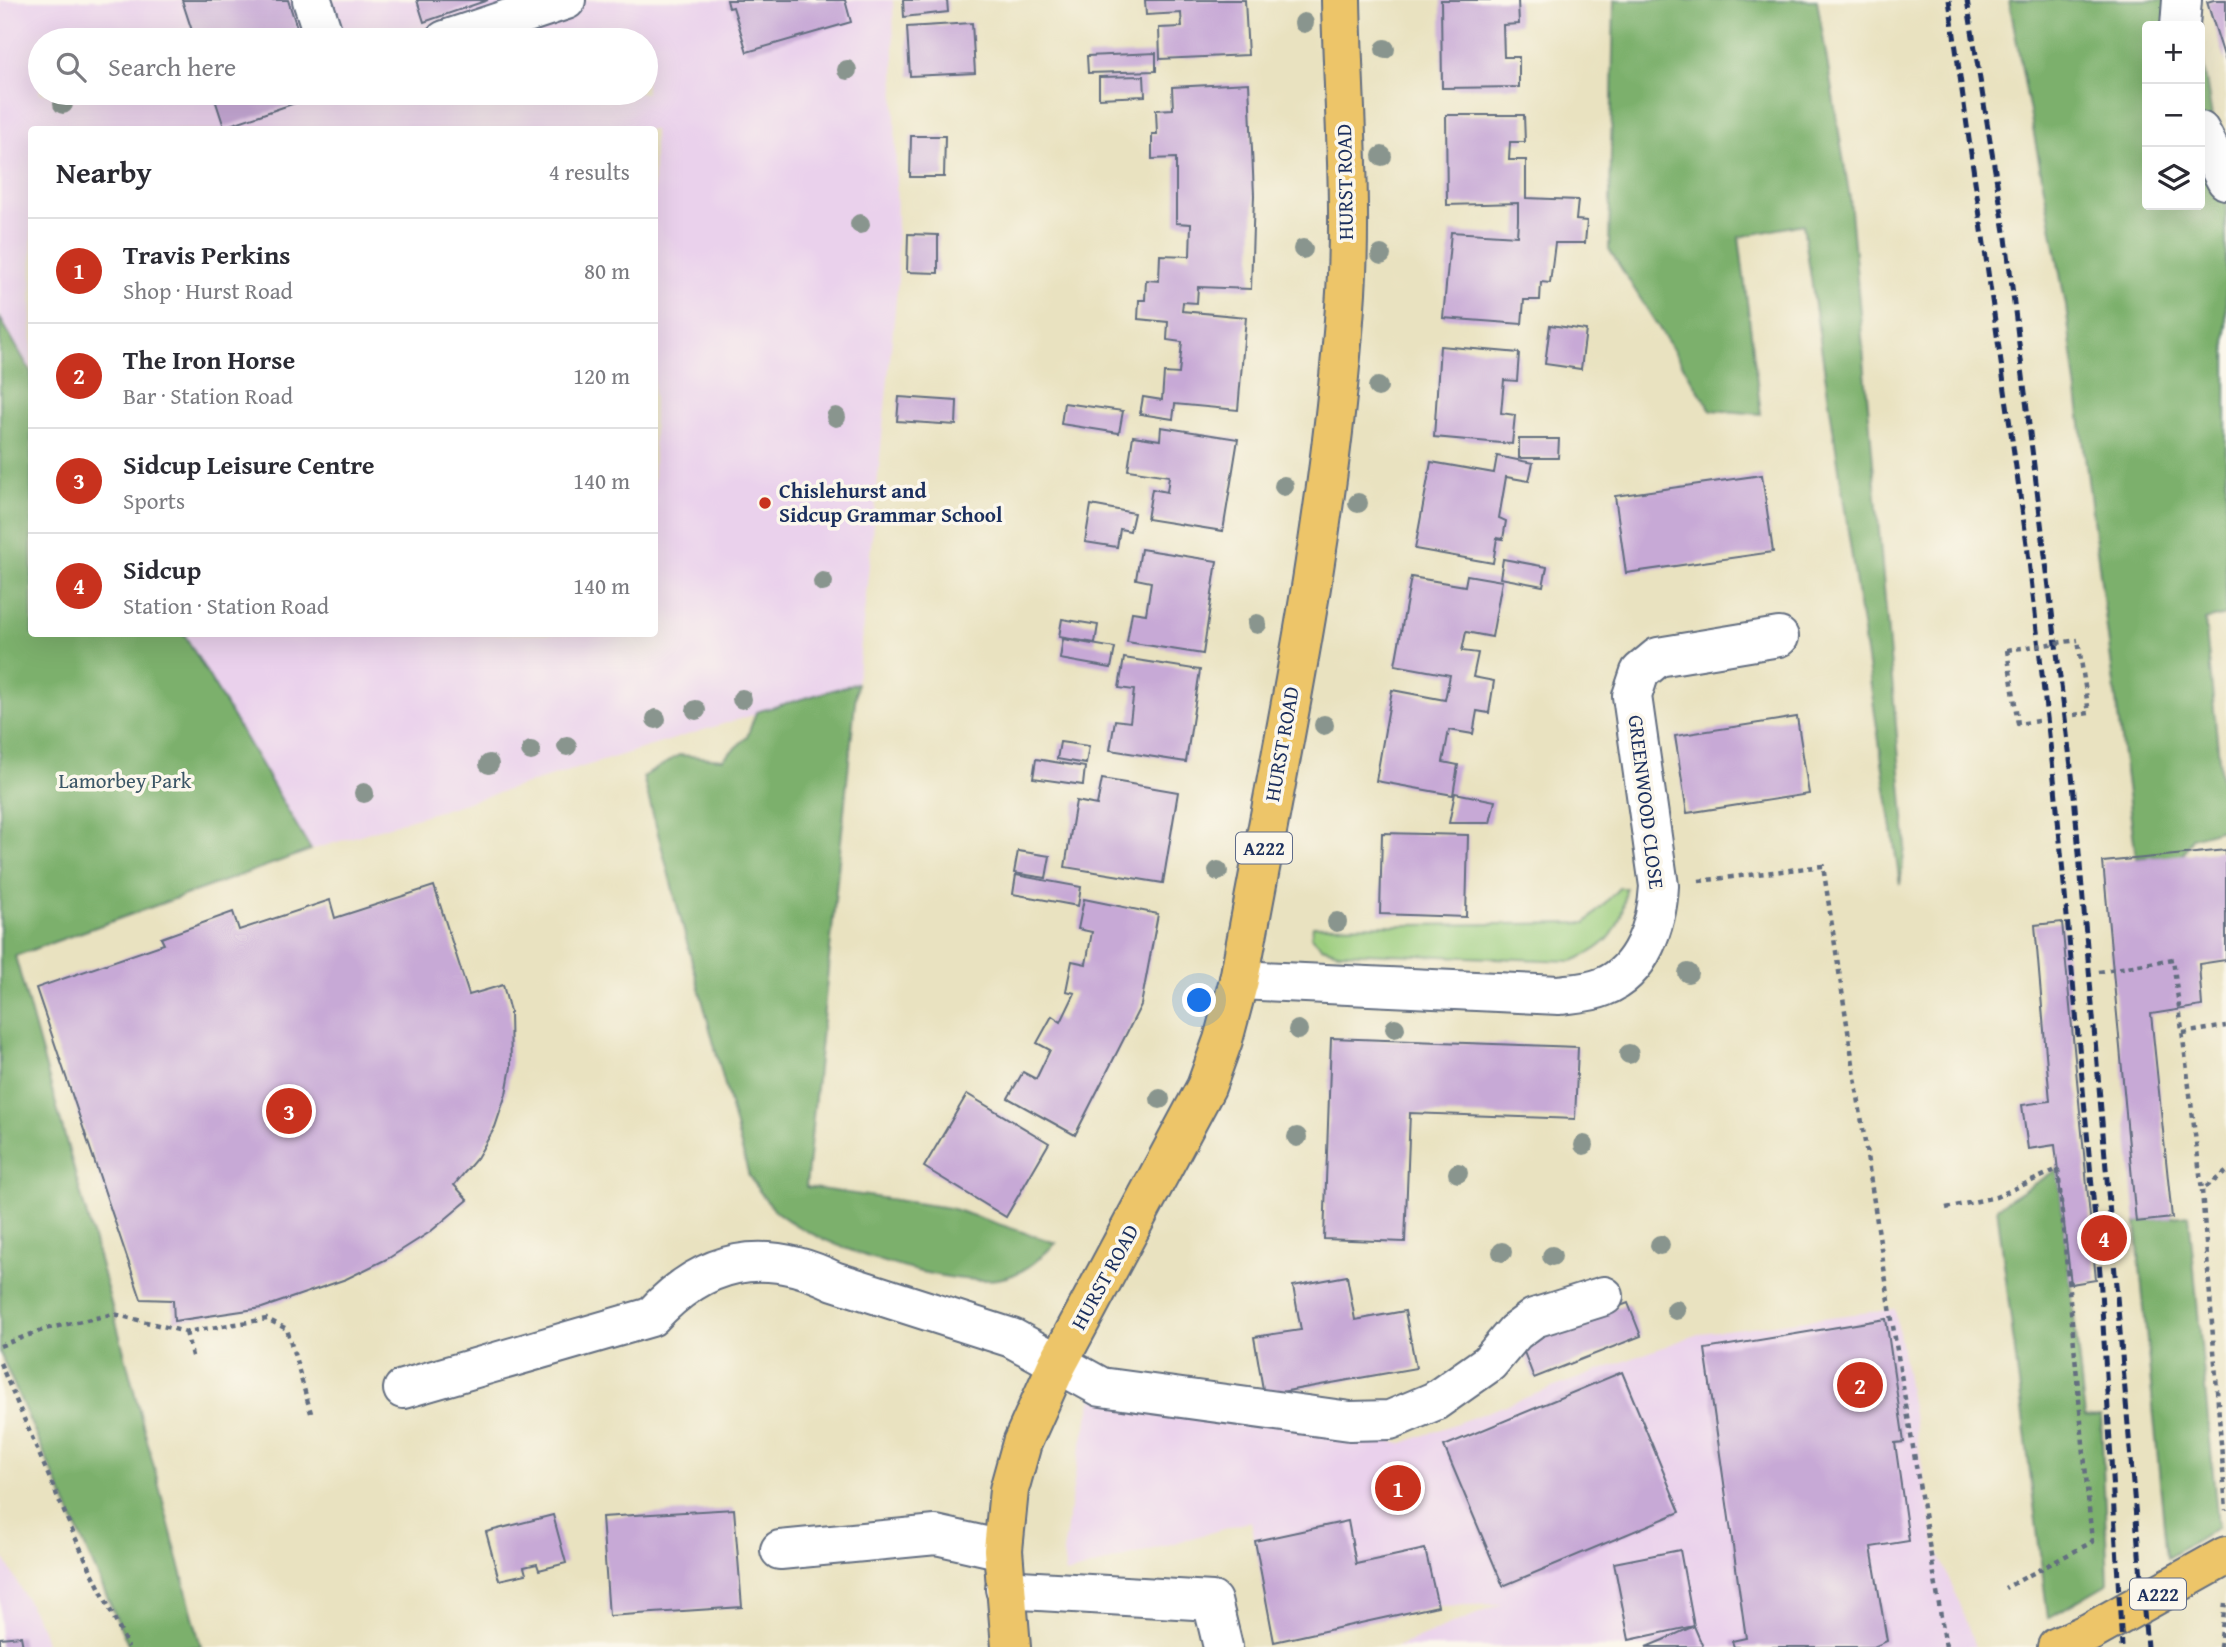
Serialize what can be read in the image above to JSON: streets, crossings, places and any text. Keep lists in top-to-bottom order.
{
  "streets": {
    "main road": ["HURST ROAD", "A222"],
    "street": ["GREENWOOD CLOSE"]
  },
  "crossings": [
    ["HURST ROAD", "GREENWOOD CLOSE"]
  ],
  "parks": ["Lamorbey Park"],
  "places": ["Chislehurst and Sidcup Grammar School"],
  "page": {
    "map_buttons": ["+", "−"],
    "search": "Search here",
    "heading": ["Nearby", "4 results"],
    "list": [
      {
        "mark": "1",
        "name": "Travis Perkins",
        "note": "Shop · Hurst Road",
        "value": "80 m"
      },
      {
        "mark": "2",
        "name": "The Iron Horse",
        "note": "Bar · Station Road",
        "value": "120 m"
      },
      {
        "mark": "3",
        "name": "Sidcup Leisure Centre",
        "note": "Sports",
        "value": "140 m"
      },
      {
        "mark": "4",
        "name": "Sidcup",
        "note": "Station · Station Road",
        "value": "140 m"
      }
    ],
    "pins": [
      "3",
      "4",
      "2",
      "1"
    ]
  }
}
